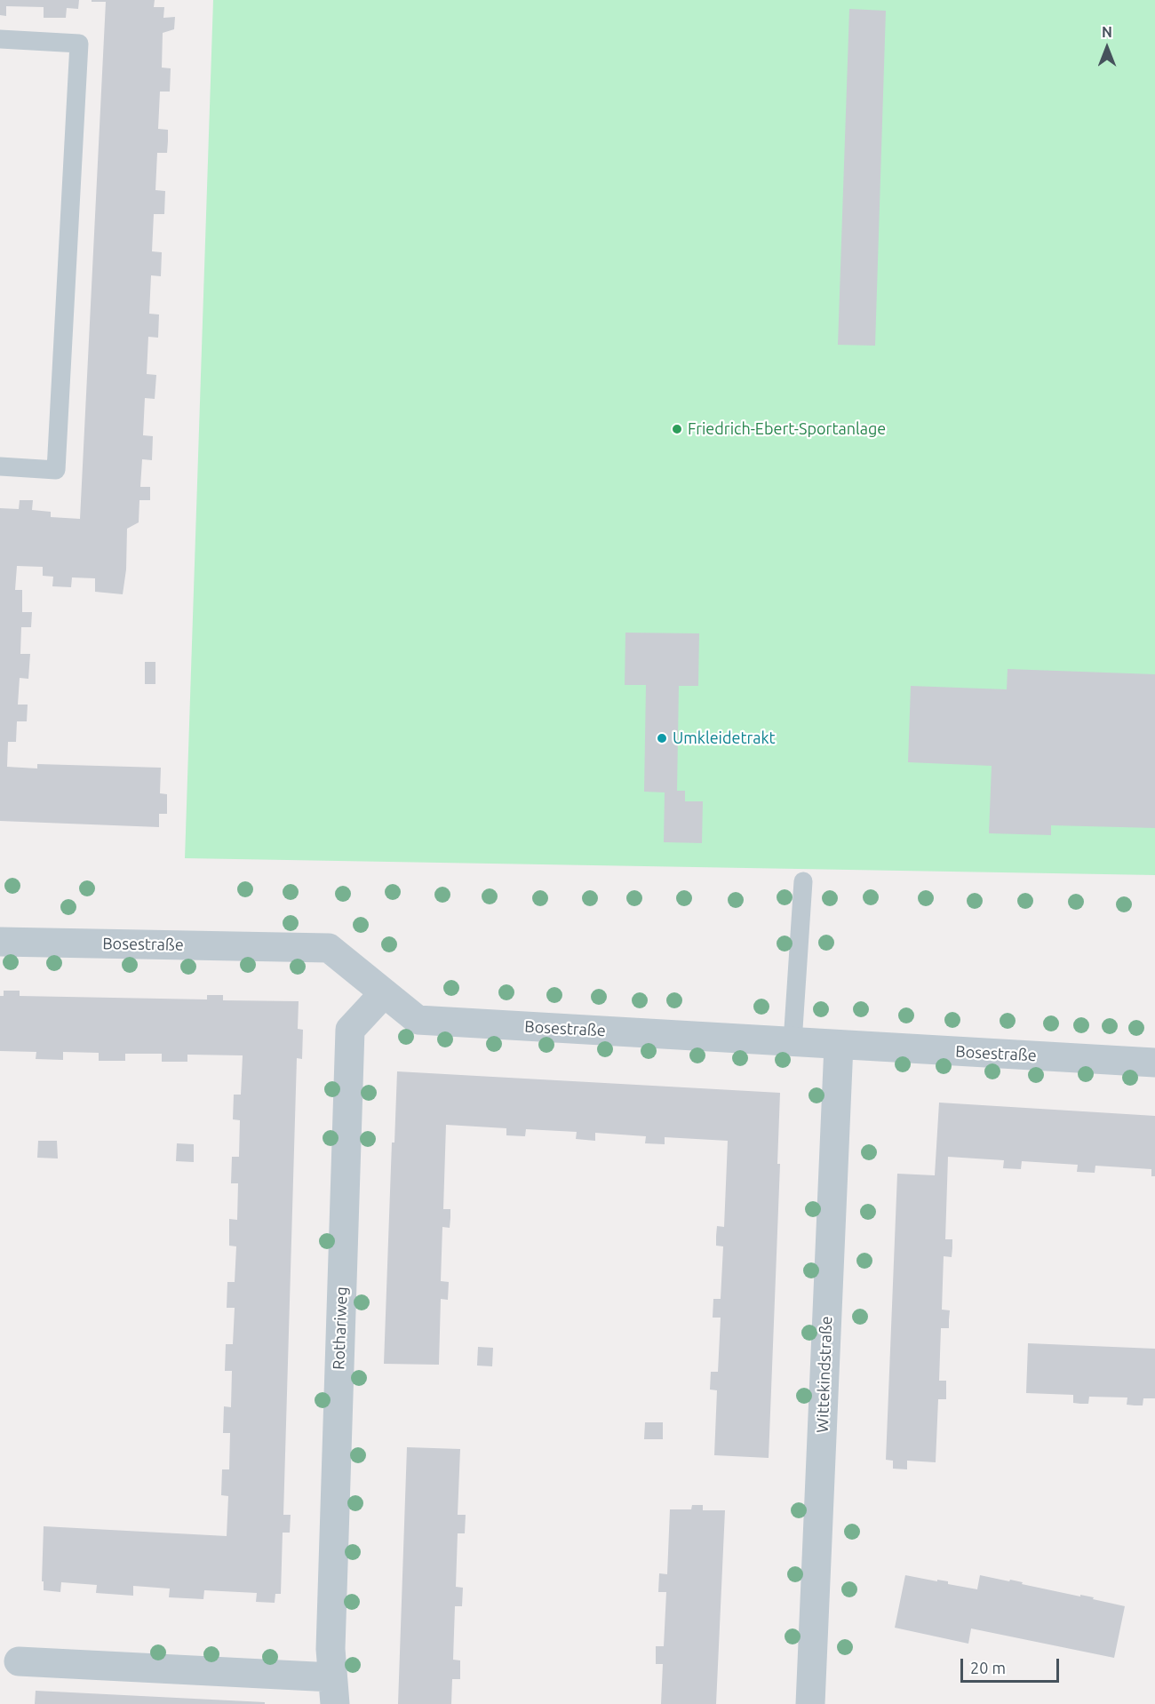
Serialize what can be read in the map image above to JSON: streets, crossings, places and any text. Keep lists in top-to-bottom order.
{
  "streets": {
    "street": ["Bosestraße", "Rothariweg", "Wittekindstraße"]
  },
  "crossings": [
    ["Bosestraße", "Rothariweg"],
    ["Bosestraße", "Wittekindstraße"]
  ],
  "places": ["Friedrich-Ebert-Sportanlage", "Umkleidetrakt"],
  "scale_bar": "20 m",
  "north": "top"
}
